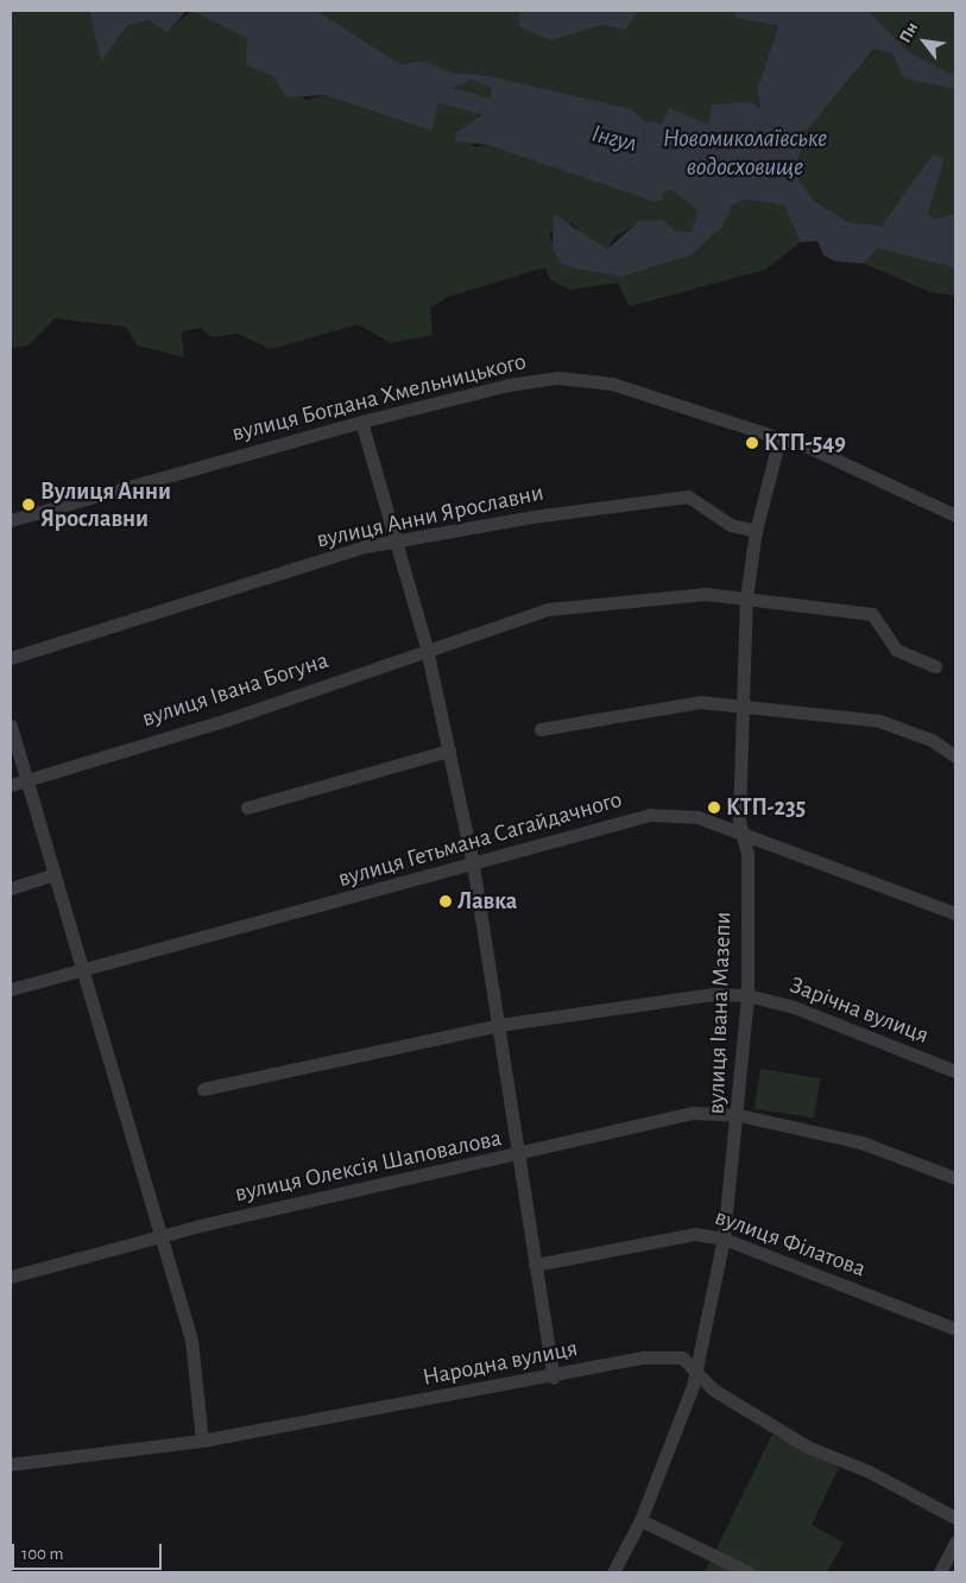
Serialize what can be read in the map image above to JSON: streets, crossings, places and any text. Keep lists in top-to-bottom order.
{
  "streets": {
    "street": [
      "вулиця Богдана Хмельницького",
      "вулиця Анни Ярославни",
      "вулиця Івана Богуна",
      "вулиця Гетьмана Сагайдачного",
      "Зарічна вулиця",
      "вулиця Івана Мазепи",
      "вулиця Олексія Шаповалова",
      "вулиця Філатова",
      "Народна вулиця"
    ]
  },
  "crossings": [
    ["вулиця Богдана Хмельницького", "вулиця Івана Мазепи"],
    ["вулиця Анни Ярославни", "вулиця Івана Мазепи"],
    ["вулиця Івана Богуна", "вулиця Івана Мазепи"],
    ["вулиця Гетьмана Сагайдачного", "вулиця Івана Мазепи"],
    ["Зарічна вулиця", "вулиця Івана Мазепи"],
    ["вулиця Івана Мазепи", "вулиця Олексія Шаповалова"],
    ["вулиця Івана Мазепи", "вулиця Філатова"],
    ["вулиця Івана Мазепи", "Народна вулиця"]
  ],
  "water": ["Інгул", "Новомиколаївське водосховище"],
  "places": [
    "КТП-549",
    "Вулиця Анни Ярославни",
    "КТП-235",
    "Лавка"
  ],
  "scale_bar": "100 m",
  "north": "top left"
}
